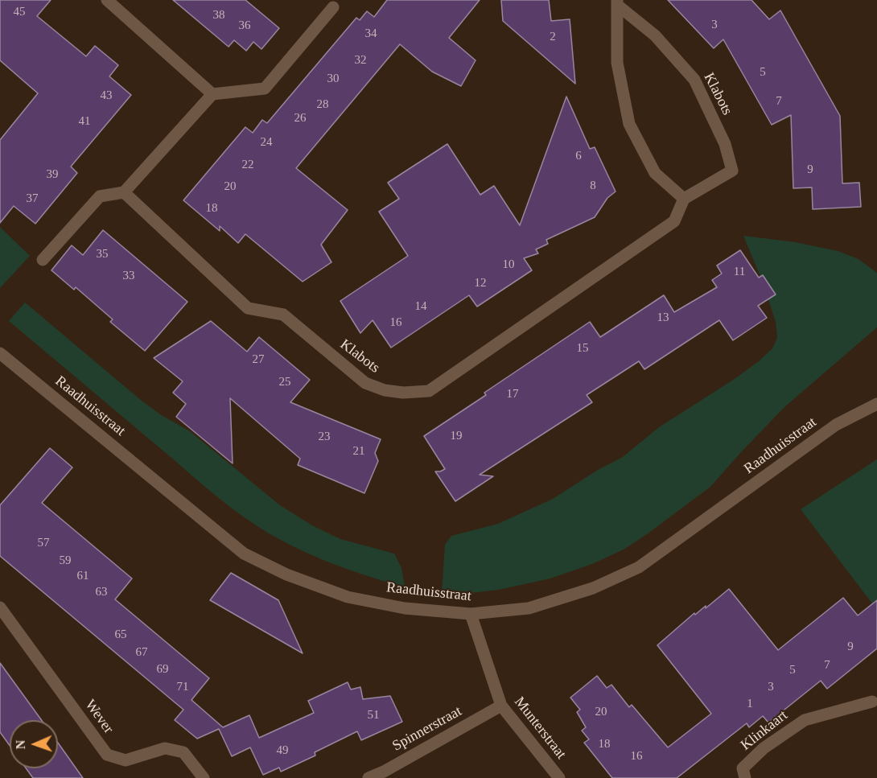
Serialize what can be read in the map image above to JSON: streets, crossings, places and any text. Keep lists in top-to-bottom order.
{
  "streets": {
    "street": [
      "Klabots",
      "Raadhuisstraat",
      "Wever",
      "Munterstraat",
      "Spinnerstraat",
      "Klinkaart"
    ]
  },
  "crossings": [
    ["Raadhuisstraat", "Munterstraat"],
    ["Munterstraat", "Spinnerstraat"]
  ],
  "house_numbers": [
    "45",
    "38",
    "3",
    "36",
    "34",
    "2",
    "32",
    "5",
    "30",
    "43",
    "7",
    "28",
    "26",
    "41",
    "24",
    "6",
    "22",
    "9",
    "39",
    "8",
    "20",
    "37",
    "18",
    "35",
    "10",
    "11",
    "33",
    "12",
    "14",
    "13",
    "16",
    "15",
    "27",
    "25",
    "17",
    "19",
    "23",
    "21",
    "57",
    "59",
    "61",
    "63",
    "65",
    "9",
    "67",
    "7",
    "69",
    "5",
    "71",
    "3",
    "1",
    "20",
    "51",
    "18",
    "49",
    "16"
  ],
  "north": "left"
}
